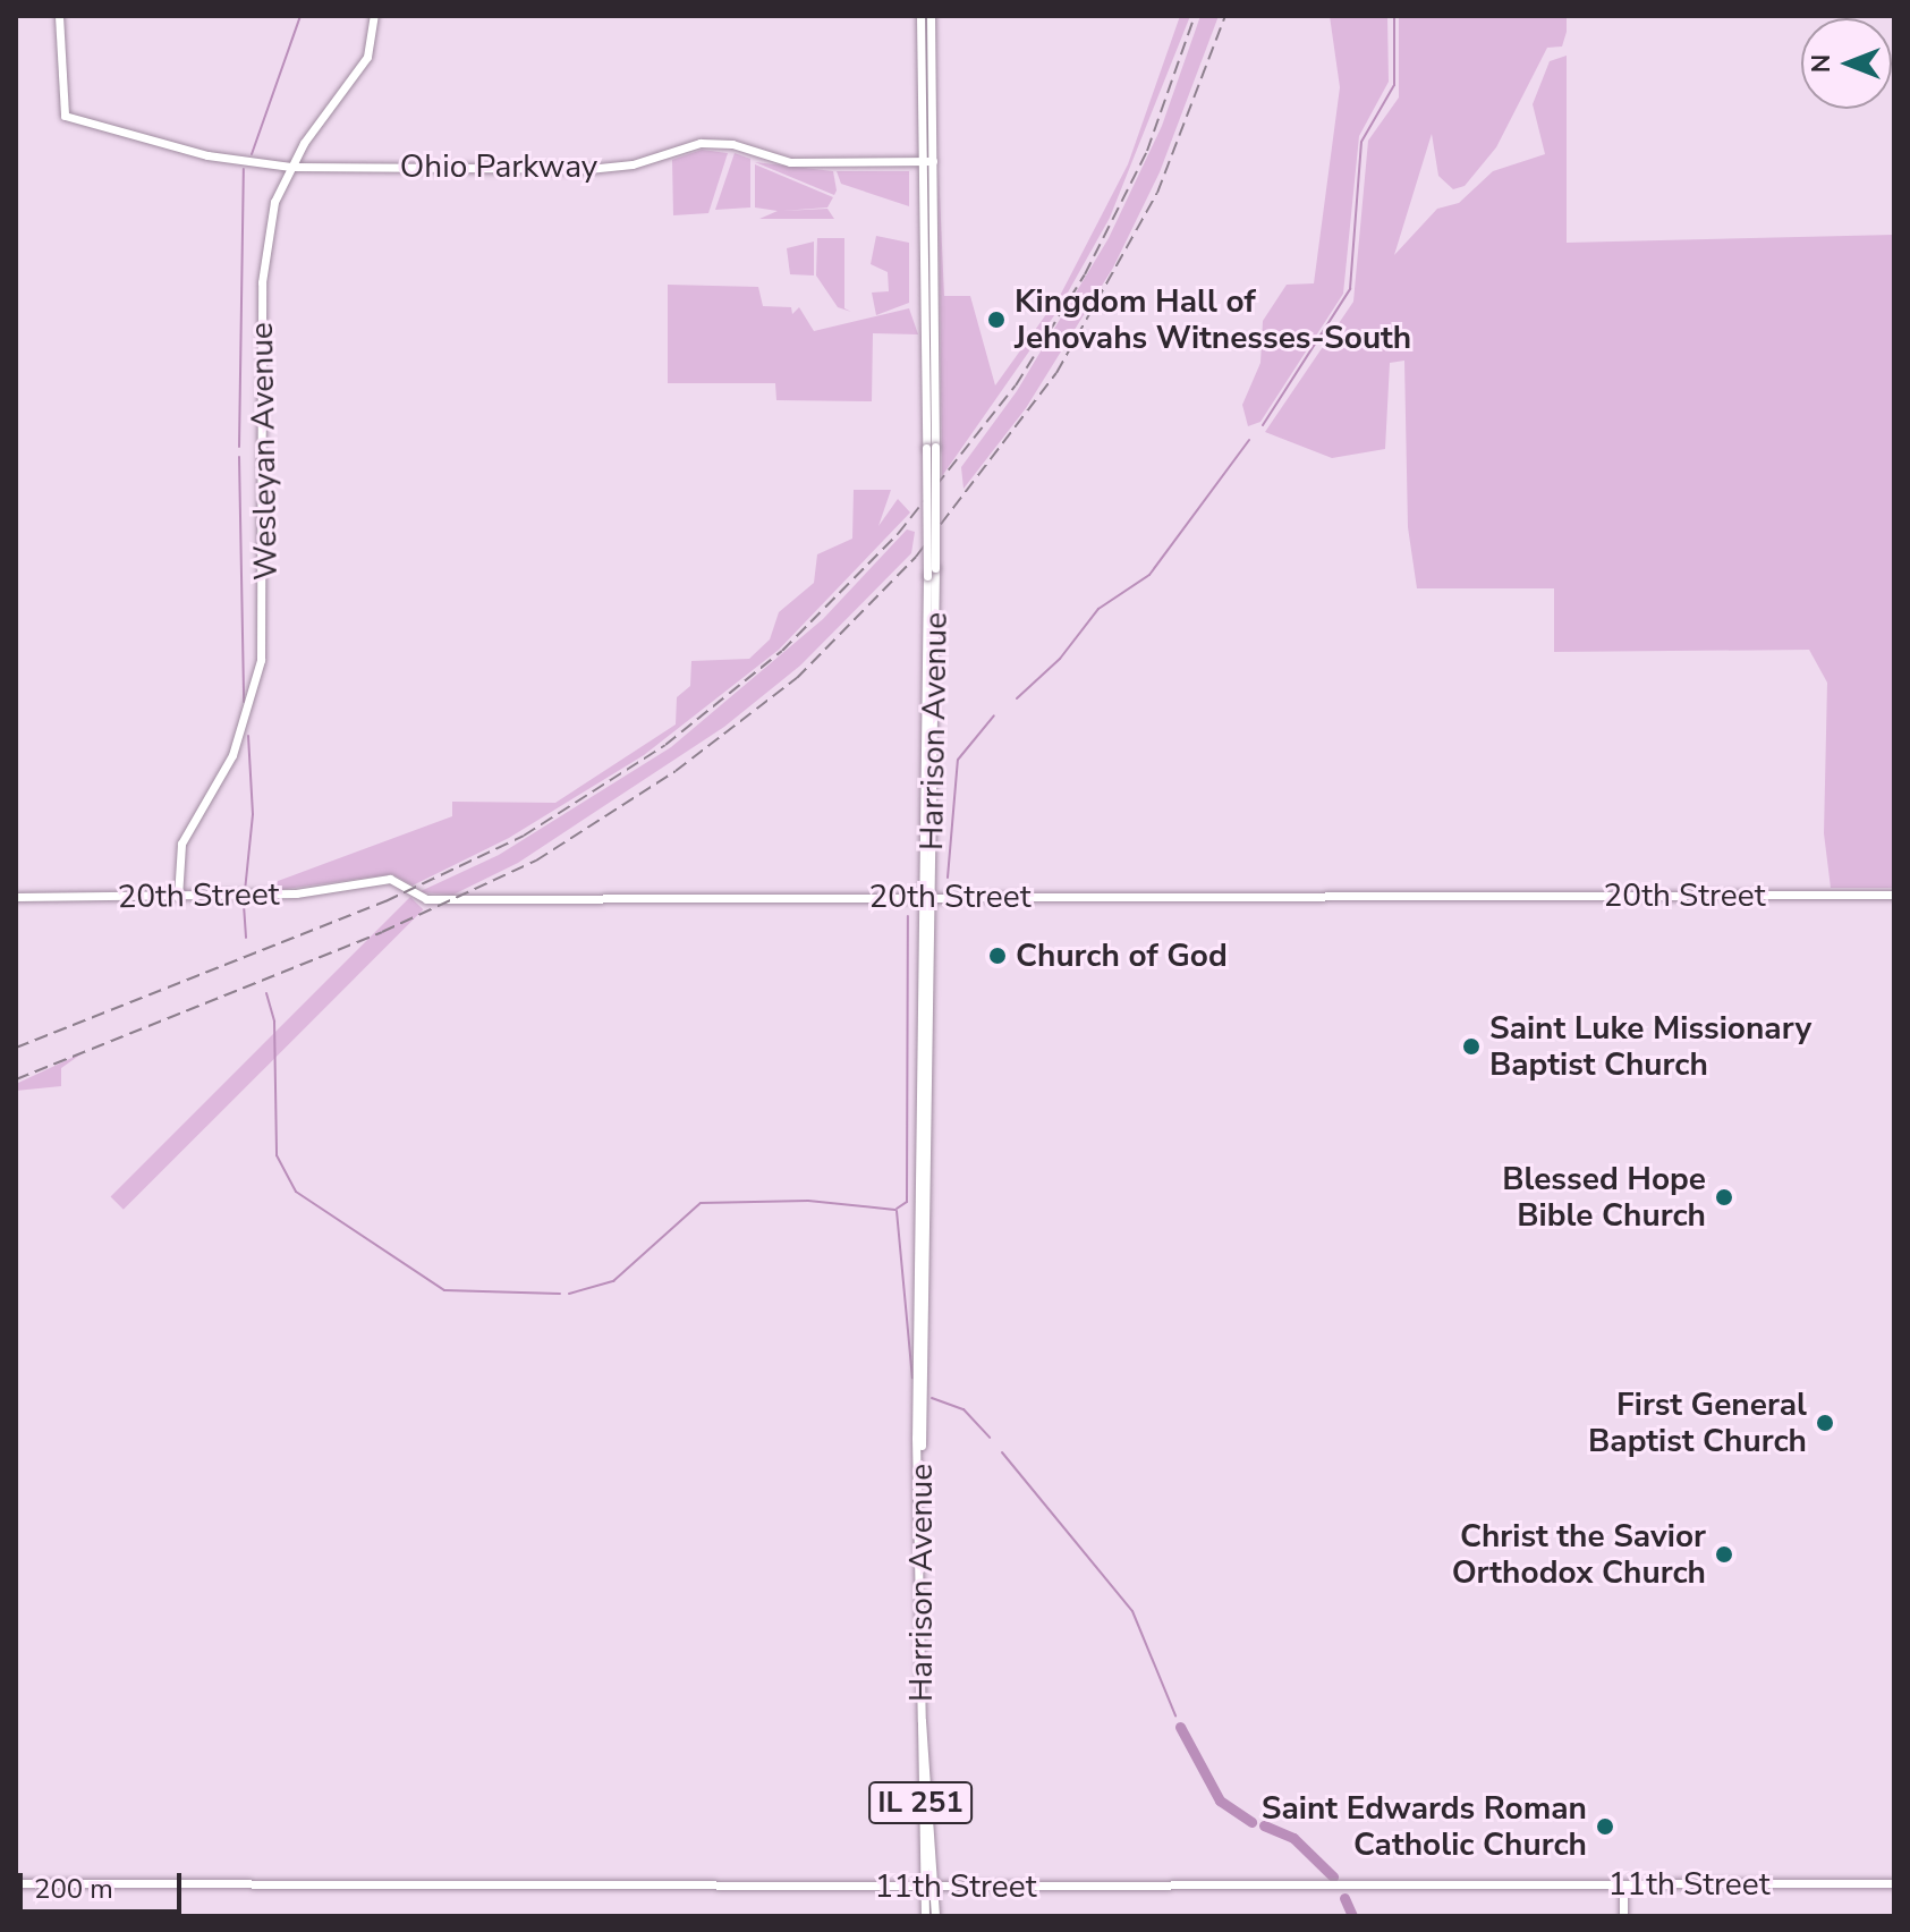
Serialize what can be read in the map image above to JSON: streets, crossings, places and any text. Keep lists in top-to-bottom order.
{
  "streets": {
    "main road": [
      "Ohio Parkway",
      "Wesleyan Avenue",
      "Harrison Avenue",
      "20th Street",
      "IL 251",
      "11th Street"
    ]
  },
  "crossings": [
    ["Ohio Parkway", "Wesleyan Avenue"],
    ["Ohio Parkway", "Harrison Avenue"],
    ["Wesleyan Avenue", "20th Street"],
    ["Harrison Avenue", "20th Street"],
    ["Harrison Avenue", "11th Street"]
  ],
  "places": [
    "Kingdom Hall of Jehovahs Witnesses-South",
    "Church of God",
    "Saint Luke Missionary Baptist Church",
    "Blessed Hope Bible Church",
    "First General Baptist Church",
    "Christ the Savior Orthodox Church",
    "Saint Edwards Roman Catholic Church"
  ],
  "scale_bar": "200 m",
  "north": "left"
}
